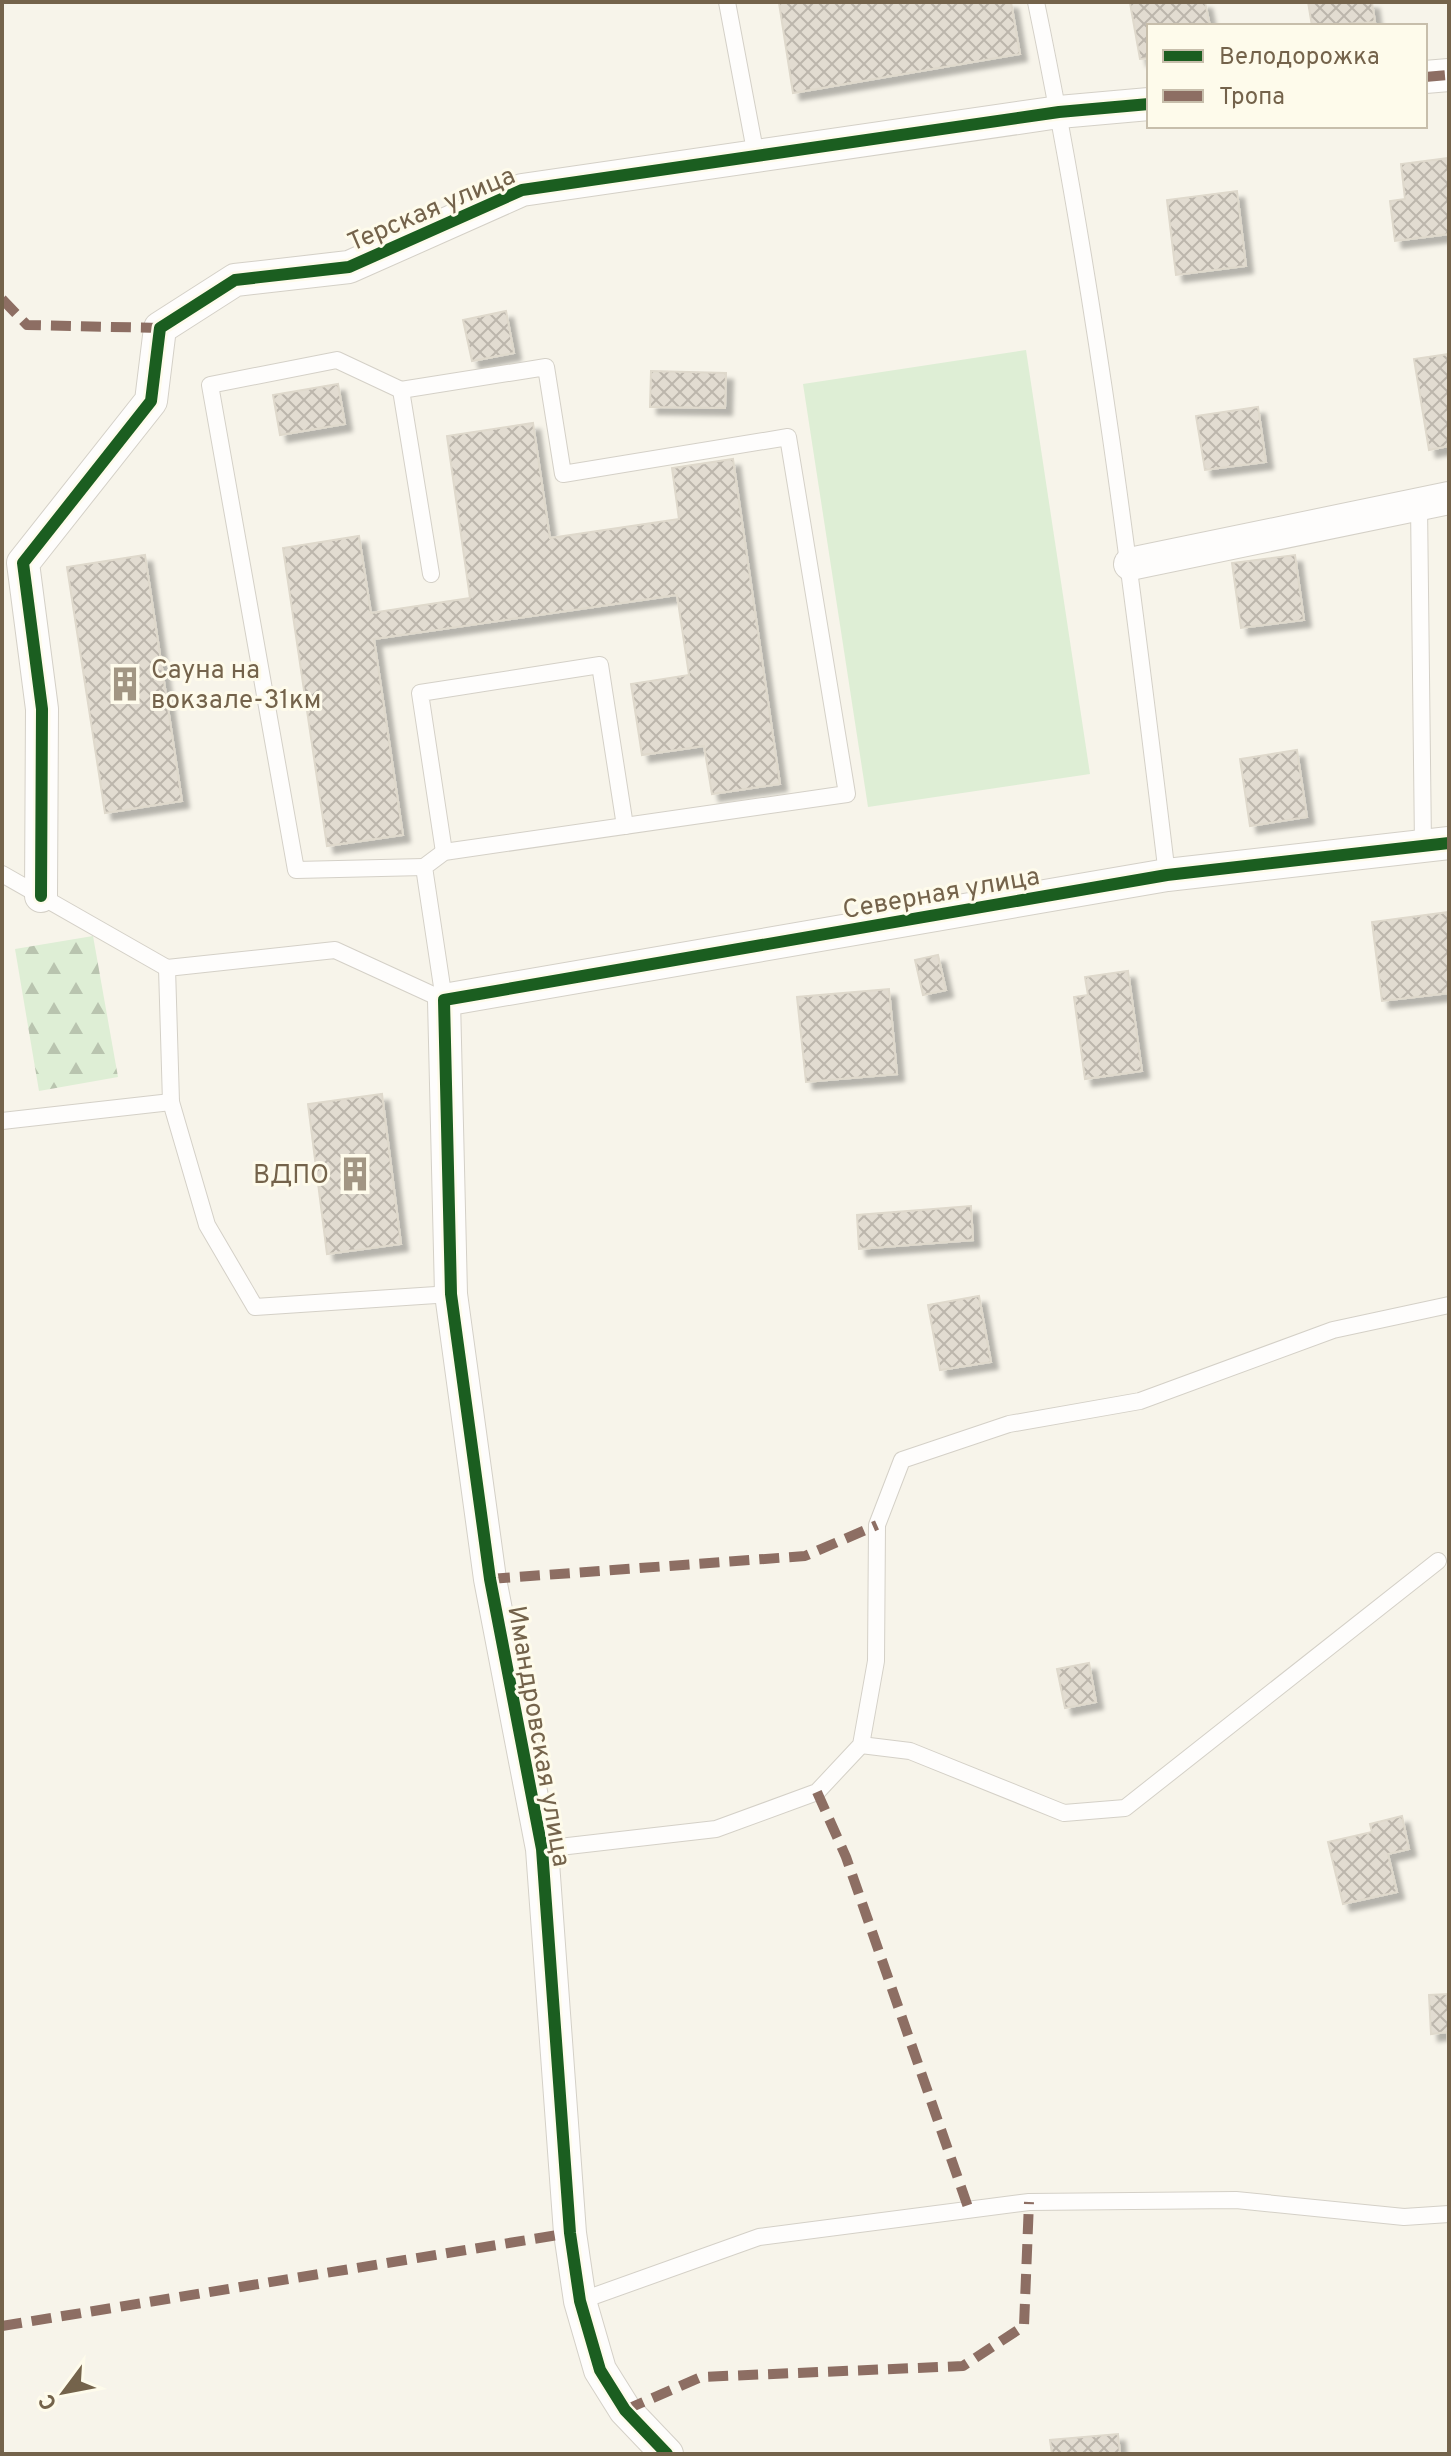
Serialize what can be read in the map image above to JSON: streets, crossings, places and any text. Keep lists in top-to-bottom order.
{
  "streets": {
    "street": ["Терская улица", "Северная улица", "Имандровская улица"]
  },
  "crossings": [
    ["Северная улица", "Имандровская улица"]
  ],
  "places": {
    "building": ["Сауна на вокзале-31км", "ВДПО"]
  },
  "legend": ["Велодорожка", "Тропа"],
  "north": "bottom left"
}
